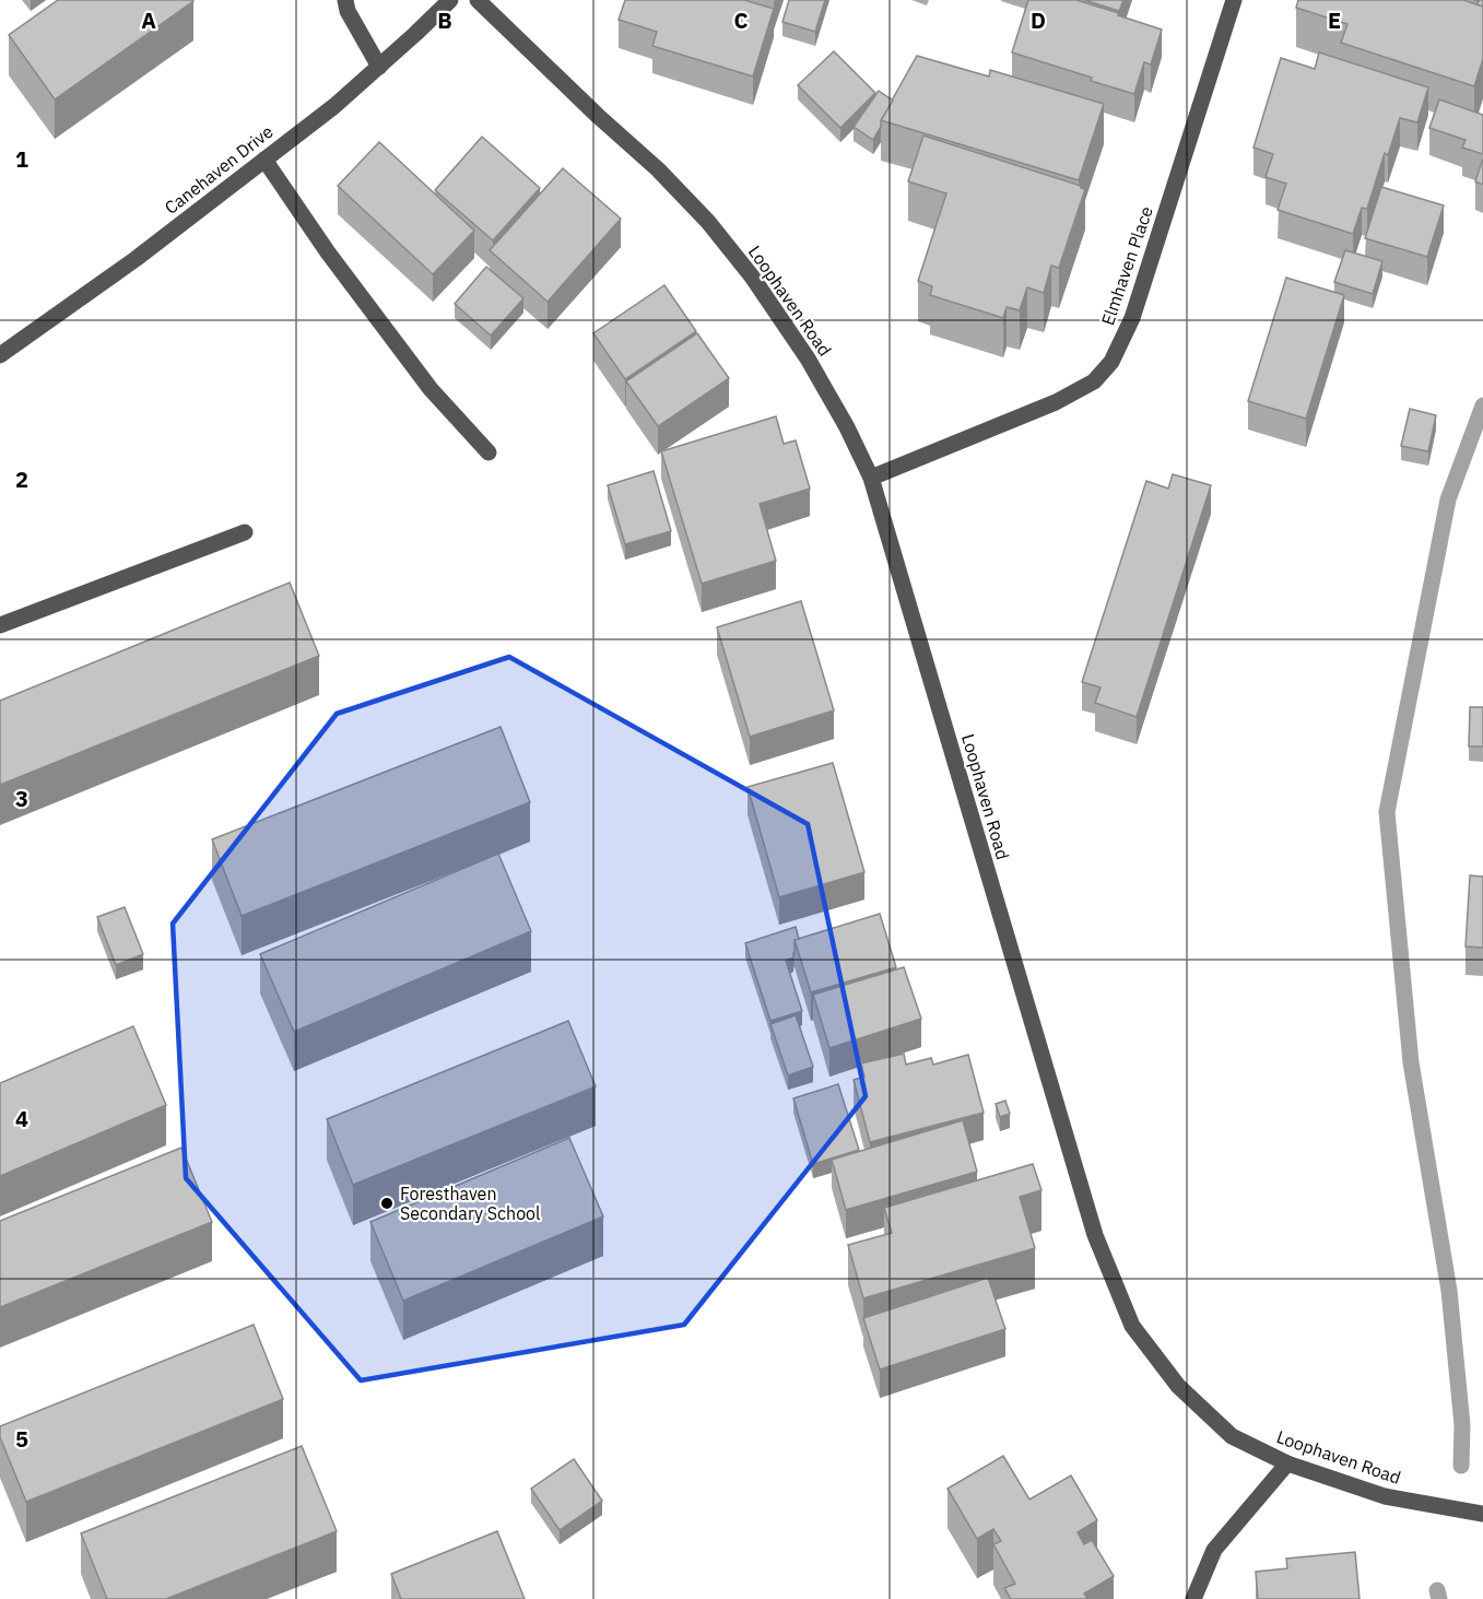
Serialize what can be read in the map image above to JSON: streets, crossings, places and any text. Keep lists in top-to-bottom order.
{
  "streets": {
    "street": ["Canehaven Drive", "Elmhaven Place", "Loophaven Road"]
  },
  "crossings": [
    ["Elmhaven Place", "Loophaven Road"]
  ],
  "places": ["Foresthaven Secondary School"],
  "grid": {
    "columns": [
      "A",
      "B",
      "C",
      "D",
      "E"
    ],
    "rows": [
      "1",
      "2",
      "3",
      "4",
      "5"
    ]
  }
}
